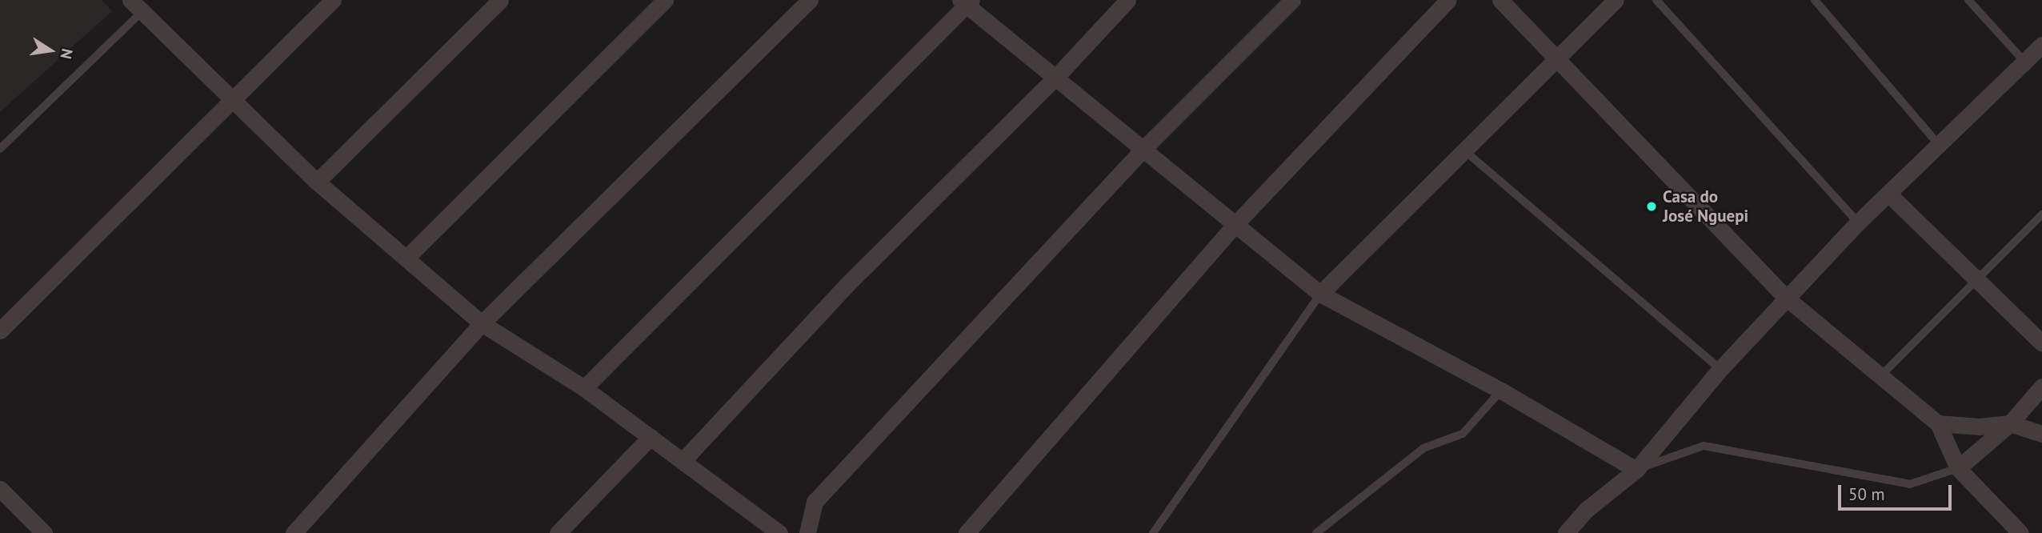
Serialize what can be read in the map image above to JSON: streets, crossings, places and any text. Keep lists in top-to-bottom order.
{
  "places": ["Casa do José Nguepi"],
  "scale_bar": "50 m",
  "north": "right"
}
